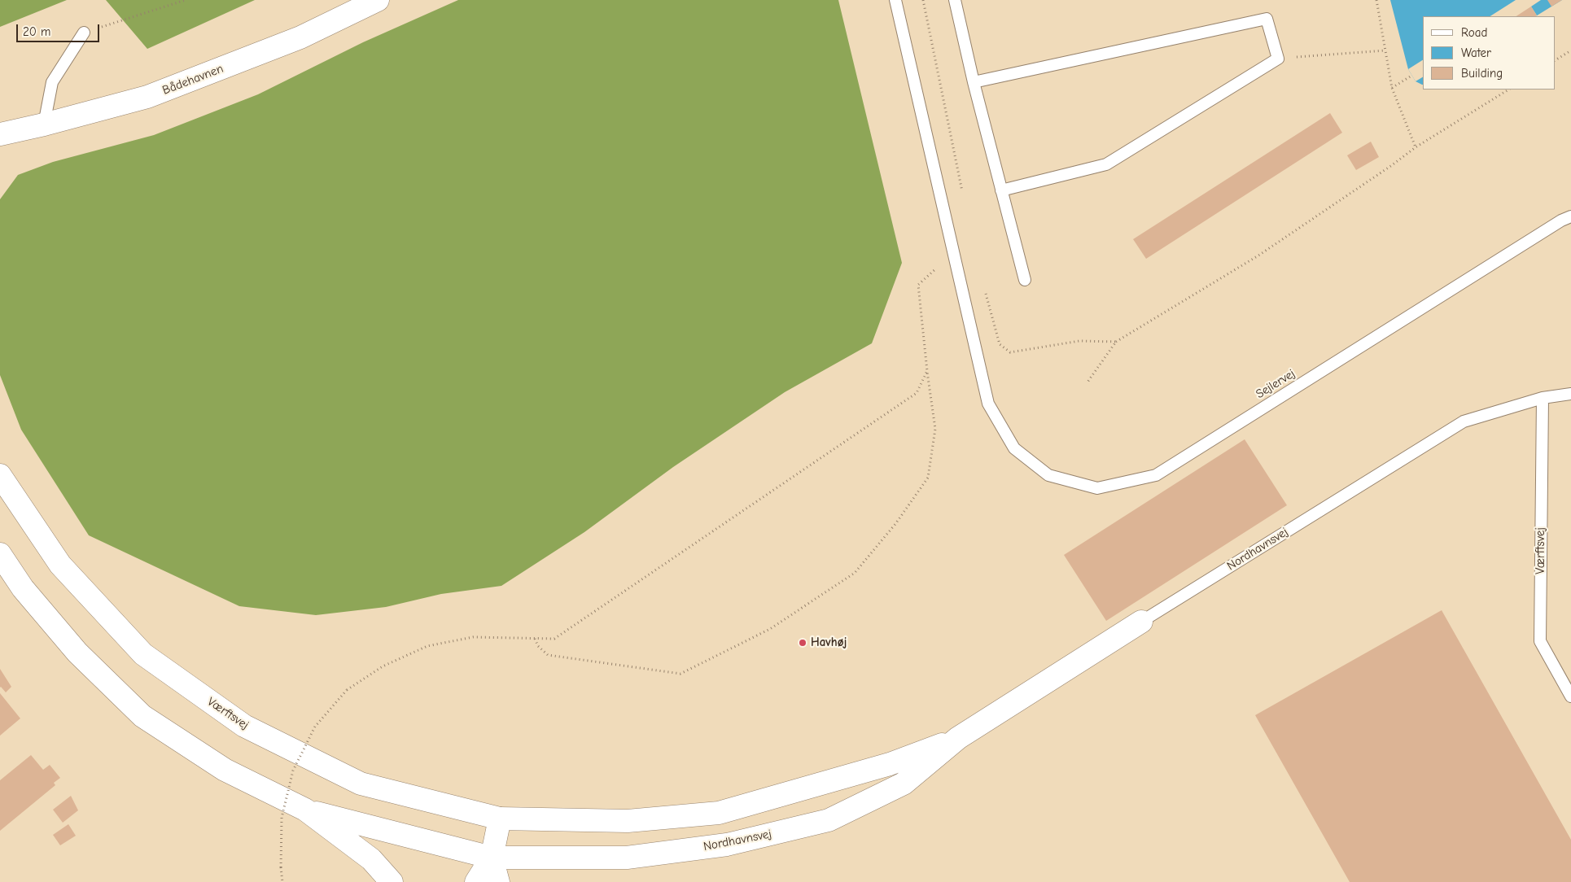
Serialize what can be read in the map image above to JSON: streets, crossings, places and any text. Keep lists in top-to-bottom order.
{
  "streets": {
    "street": ["Bådehavnen", "Nordhavnsvej", "Værftsvej"],
    "lane": ["Sejlervej"]
  },
  "crossings": [
    ["Nordhavnsvej", "Værftsvej"]
  ],
  "places": ["Havhøj"],
  "legend": ["Road", "Water", "Building"],
  "scale_bar": "20 m"
}
